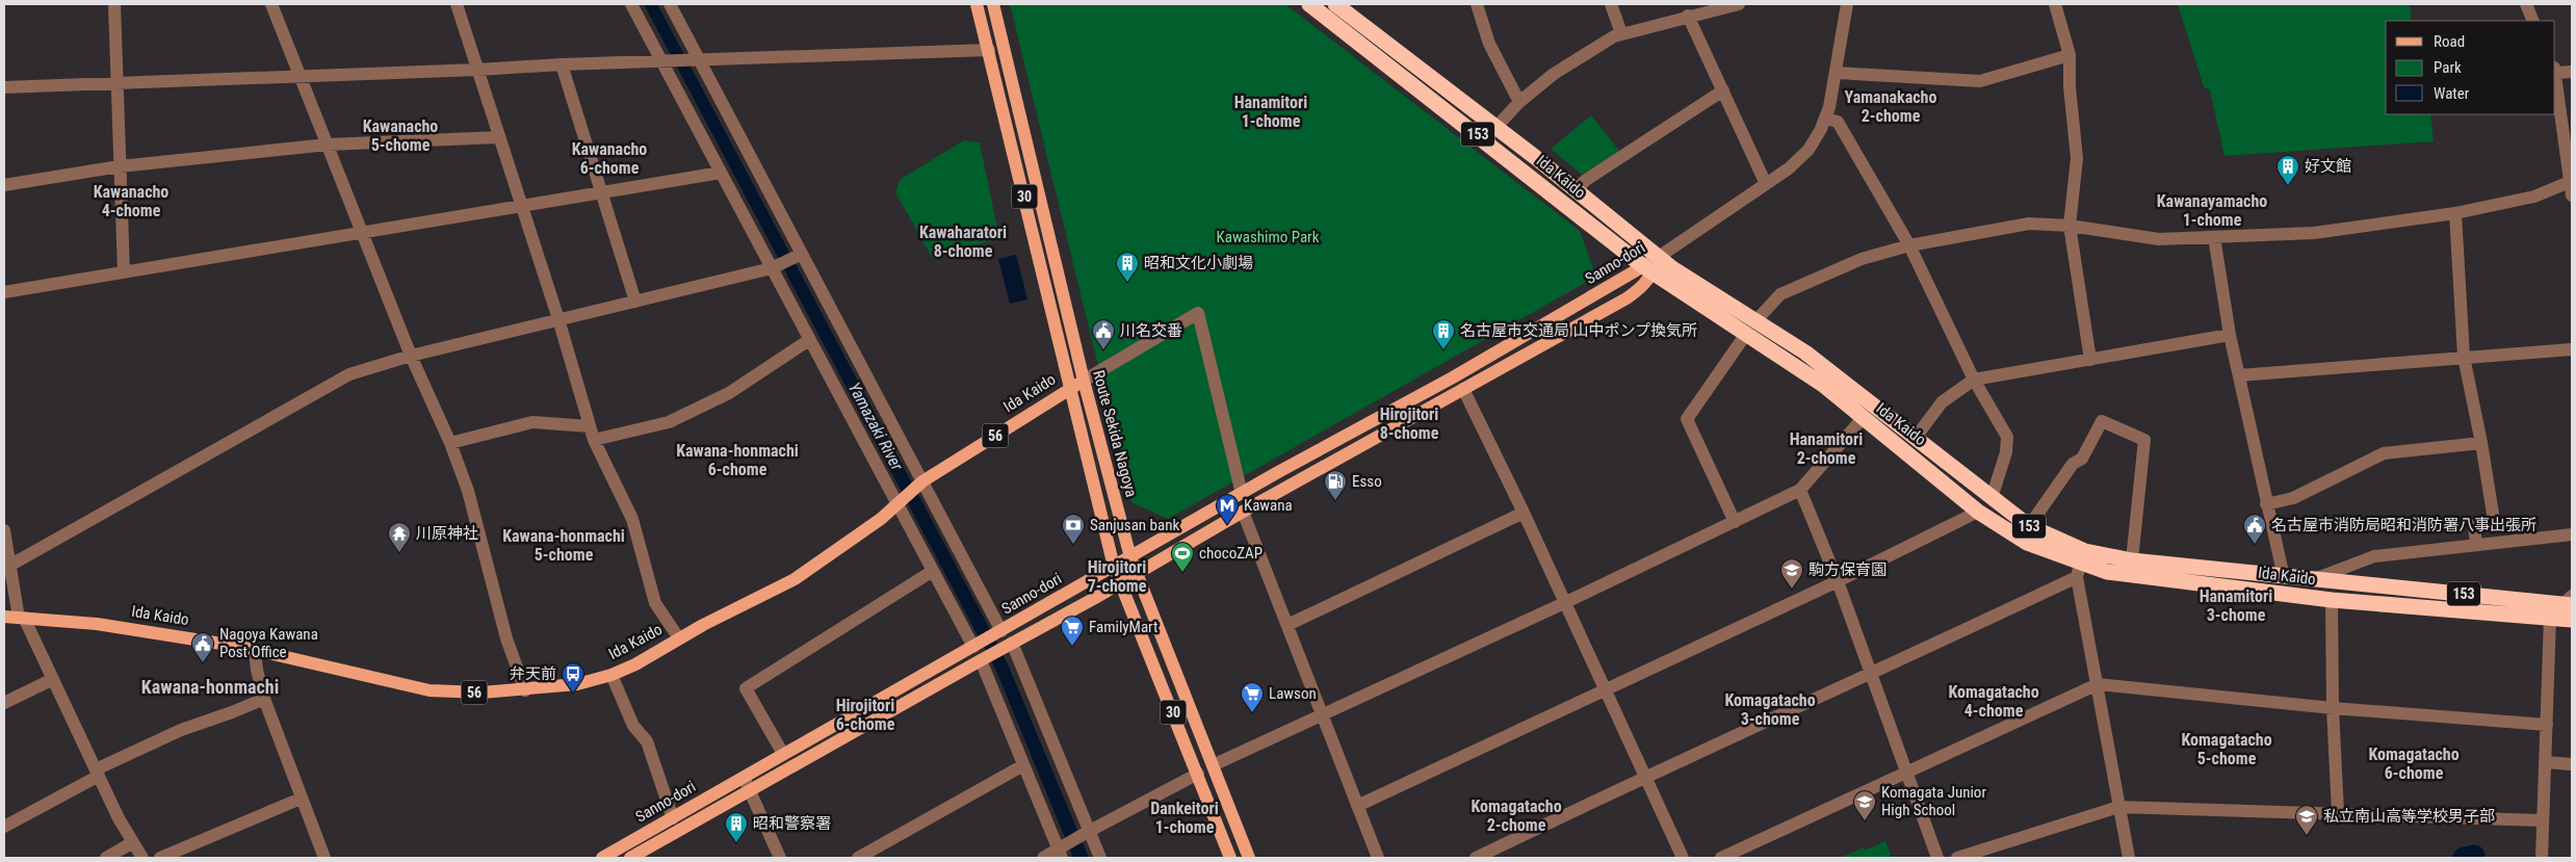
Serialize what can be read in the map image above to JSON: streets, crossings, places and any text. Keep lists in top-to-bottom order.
{
  "streets": {
    "highway": ["153", "Ida Kaido"],
    "main road": [
      "30",
      "Sanno-dori",
      "Route Sekida Nagoya",
      "56"
    ]
  },
  "crossings": [
    ["Ida Kaido", "Sanno-dori"],
    ["Ida Kaido", "Route Sekida Nagoya"],
    ["Sanno-dori", "Route Sekida Nagoya"]
  ],
  "districts": [
    "Yamanakacho 2-chome",
    "Hanamitori 1-chome",
    "Kawanacho 5-chome",
    "Kawanacho 6-chome",
    "Kawanacho 4-chome",
    "Kawanayamacho 1-chome",
    "Kawaharatori 8-chome",
    "Hirojitori 8-chome",
    "Hanamitori 2-chome",
    "Kawana-honmachi 6-chome",
    "Kawana-honmachi 5-chome",
    "Hirojitori 7-chome",
    "Hanamitori 3-chome",
    "Kawana-honmachi",
    "Komagatacho 4-chome",
    "Komagatacho 3-chome",
    "Hirojitori 6-chome",
    "Komagatacho 5-chome",
    "Komagatacho 6-chome",
    "Komagatacho 2-chome",
    "Dankeitori 1-chome"
  ],
  "water": ["Yamazaki River"],
  "parks": ["Kawashimo Park"],
  "places": {
    "building": [
      "好文館",
      "昭和文化小劇場",
      "名古屋市交通局 山中ポンプ換気所",
      "昭和警察署"
    ],
    "public building": ["川名交番", "名古屋市消防局昭和消防署八事出張所", "Nagoya Kawana Post Office"],
    "fuel station": ["Esso"],
    "metro station": ["Kawana"],
    "bank": ["Sanjusan bank"],
    "temple": ["川原神社"],
    "sports": ["chocoZAP"],
    "school or university": ["駒方保育園", "Komagata Junior High School", "私立南山高等学校男子部"],
    "supermarket": ["FamilyMart", "Lawson"],
    "bus stop": ["弁天前"]
  },
  "legend": ["Road", "Park", "Water"]
}
